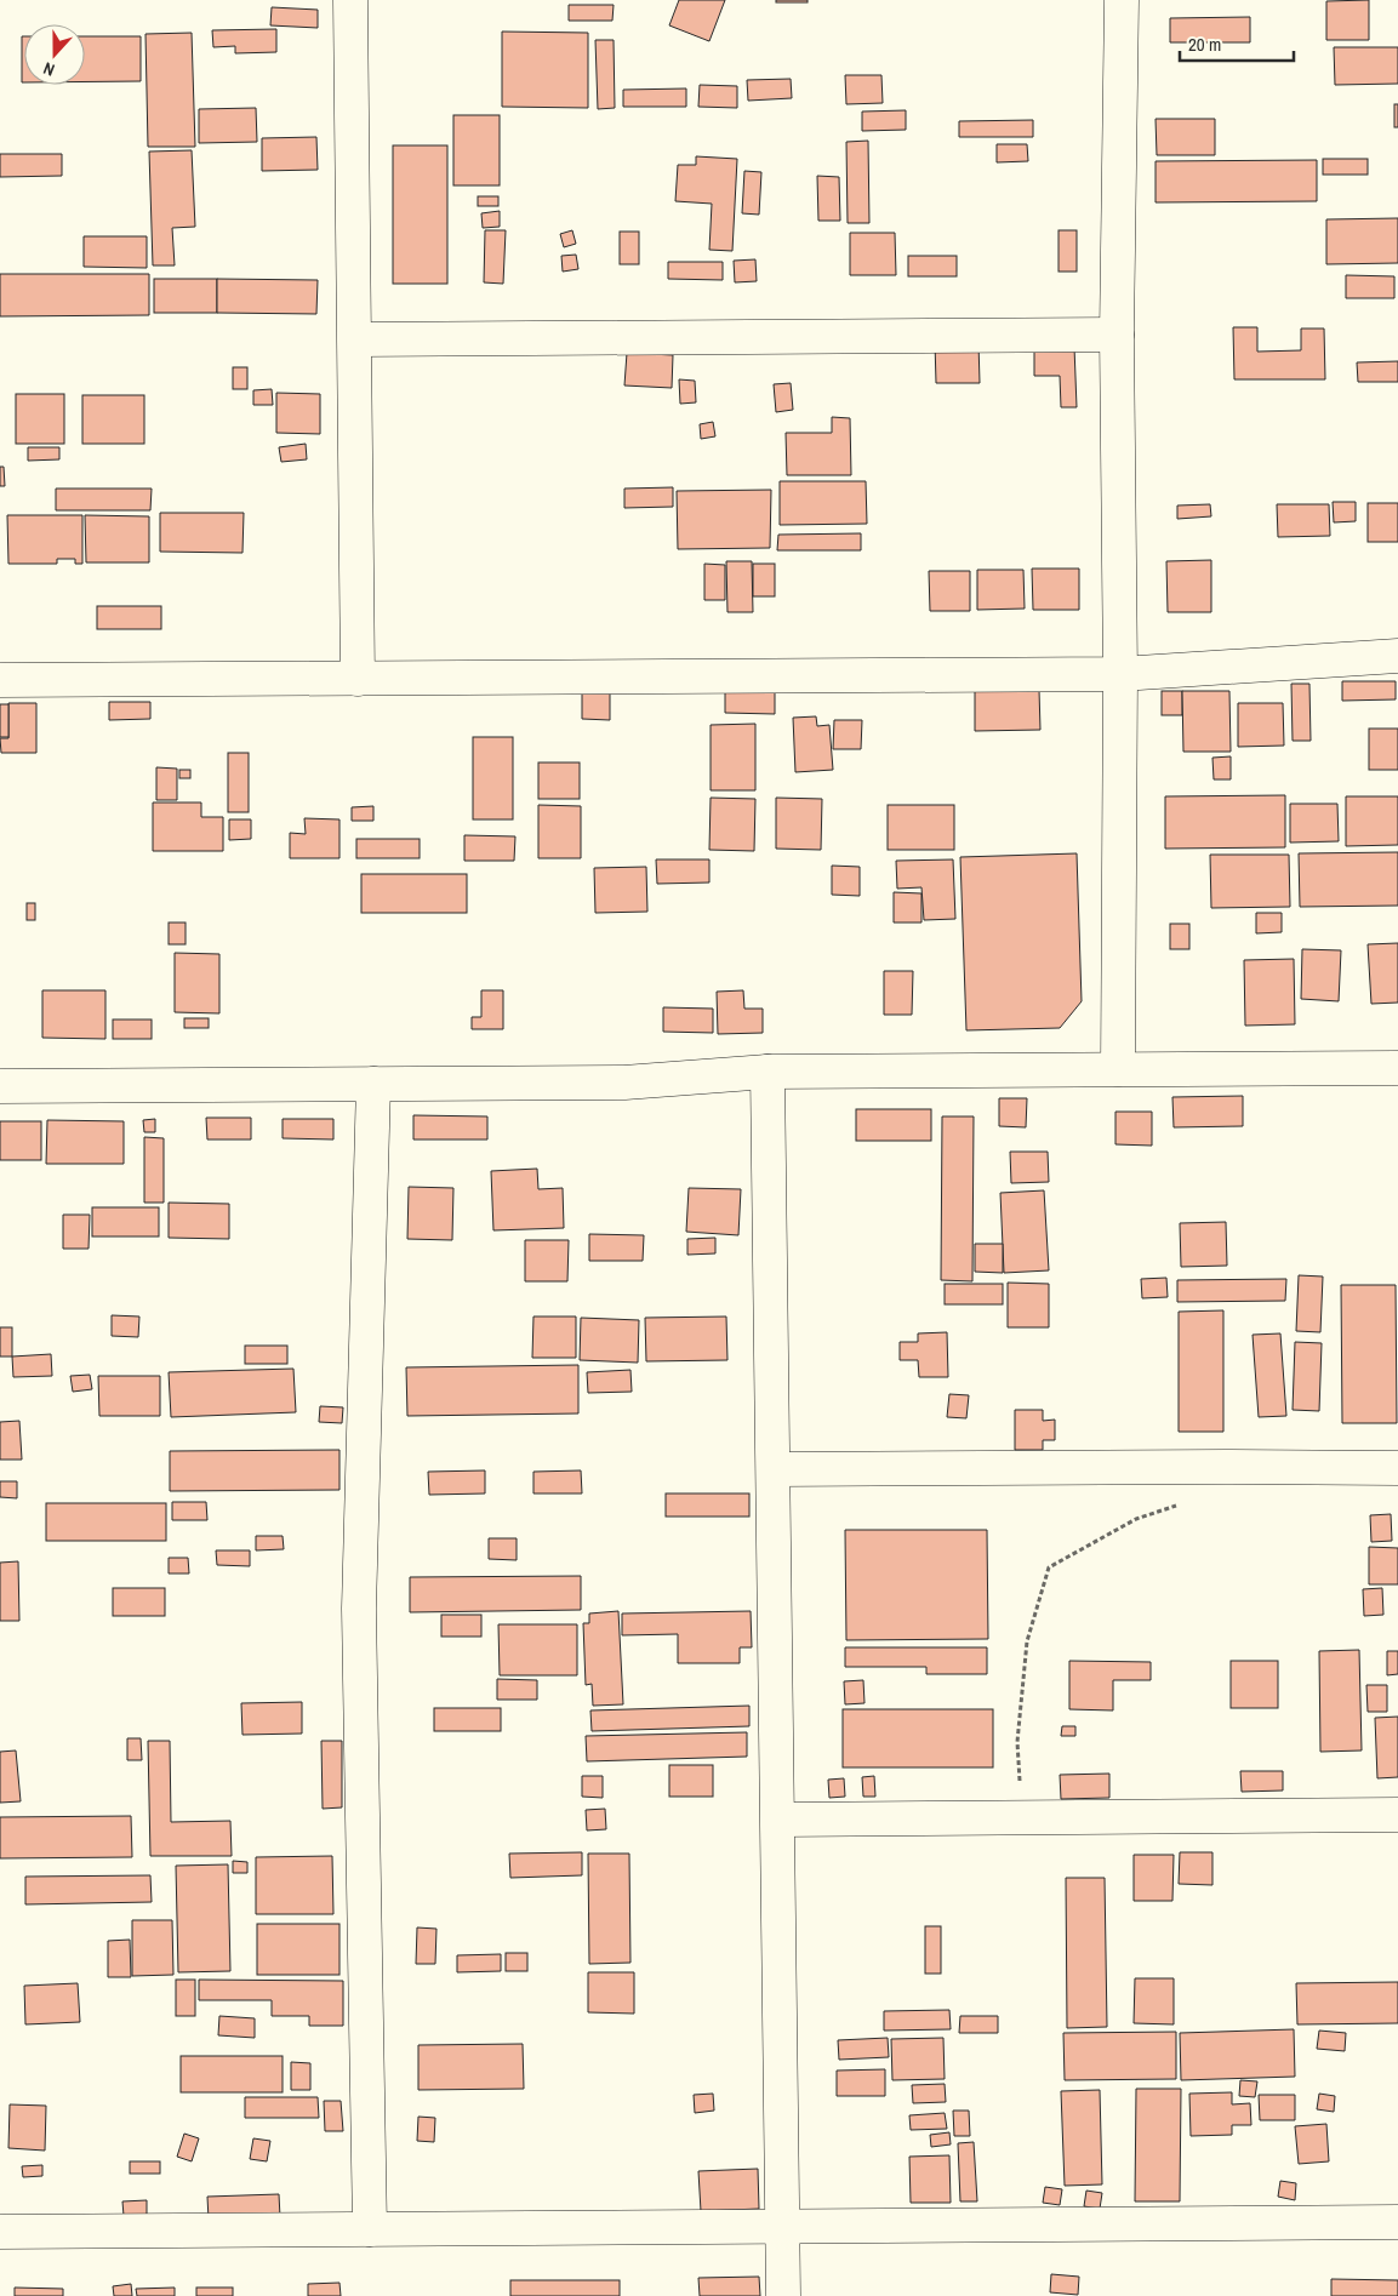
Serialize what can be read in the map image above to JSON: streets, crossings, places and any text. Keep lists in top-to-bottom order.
{
  "scale_bar": "20 m",
  "north": "bottom"
}
